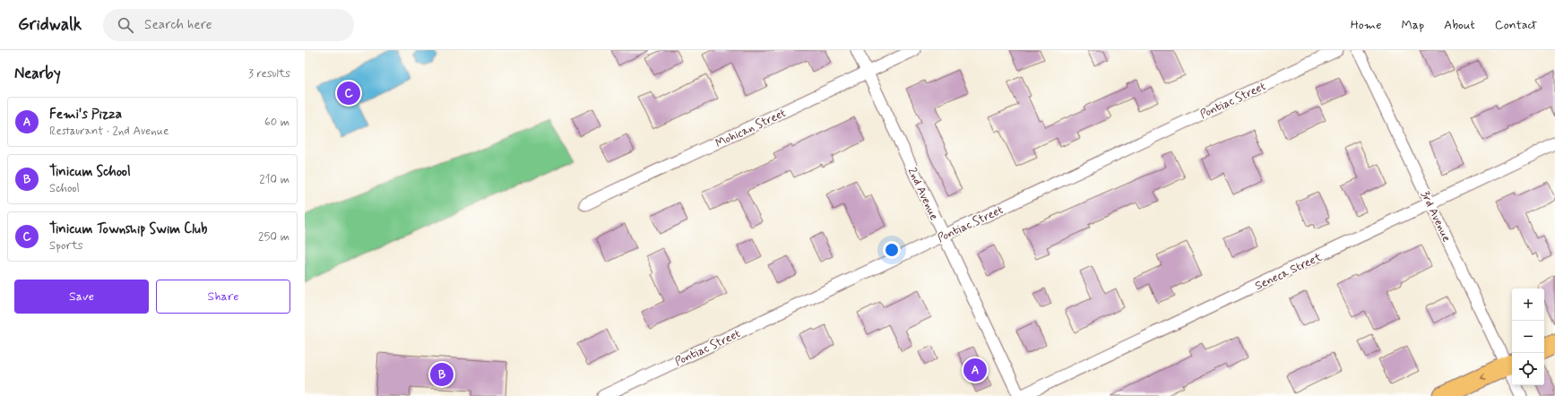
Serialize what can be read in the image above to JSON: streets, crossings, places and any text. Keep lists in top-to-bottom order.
{
  "streets": {
    "street": [
      "Pontiac Street",
      "Mohican Street",
      "2nd Avenue",
      "3rd Avenue",
      "Seneca Street"
    ]
  },
  "crossings": [
    ["Pontiac Street", "2nd Avenue"],
    ["Mohican Street", "2nd Avenue"],
    ["2nd Avenue", "Seneca Street"],
    ["3rd Avenue", "Seneca Street"]
  ],
  "page": {
    "header": "Gridwalk",
    "search": "Search here",
    "nav": [
      "Home",
      "Map",
      "About",
      "Contact"
    ],
    "heading": ["Nearby", "3 results"],
    "pins": ["C", "A", "B"],
    "list": [
      {
        "mark": "A",
        "name": "Femi's Pizza",
        "note": "Restaurant · 2nd Avenue",
        "value": "60 m"
      },
      {
        "mark": "B",
        "name": "Tinicum School",
        "note": "School",
        "value": "210 m"
      },
      {
        "mark": "C",
        "name": "Tinicum Township Swim Club",
        "note": "Sports",
        "value": "250 m"
      }
    ],
    "buttons": ["Save", "Share"],
    "map_buttons": ["+", "−"]
  }
}
